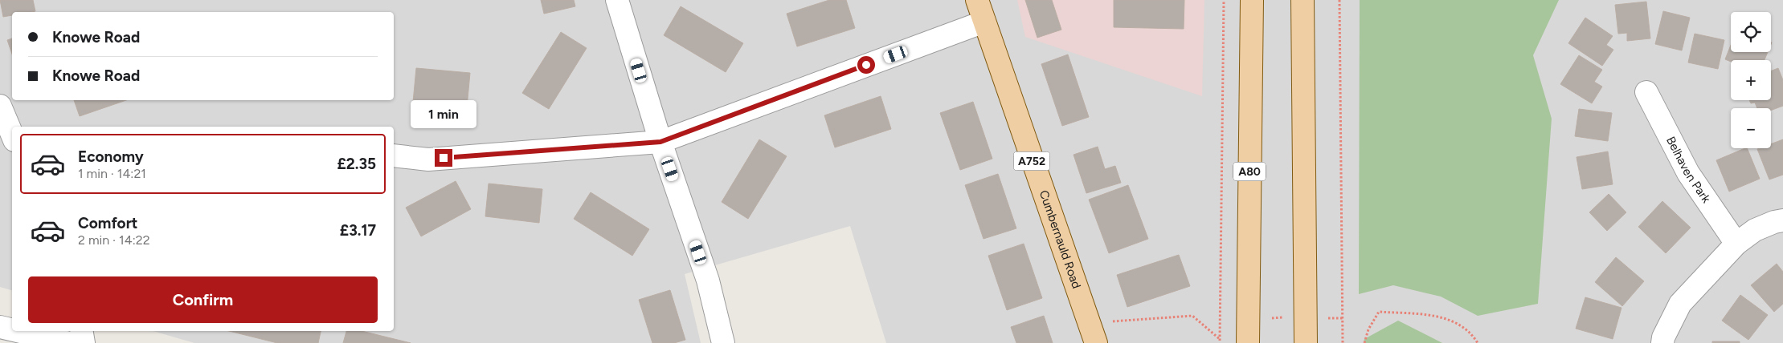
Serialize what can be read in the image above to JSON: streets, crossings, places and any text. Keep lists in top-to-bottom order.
{
  "streets": {
    "main road": ["A752", "A80", "Cumbernauld Road"],
    "street": ["Belhaven Park"]
  },
  "page": {
    "map_buttons": ["+", "−"],
    "banner": ["Knowe Road", "Knowe Road"],
    "bubble": "1 min",
    "list": [
      {
        "name": "Economy",
        "note": "1 min · 14:21",
        "value": "£2.35"
      },
      {
        "name": "Comfort",
        "note": "2 min · 14:22",
        "value": "£3.17"
      }
    ],
    "buttons": "Confirm"
  }
}
